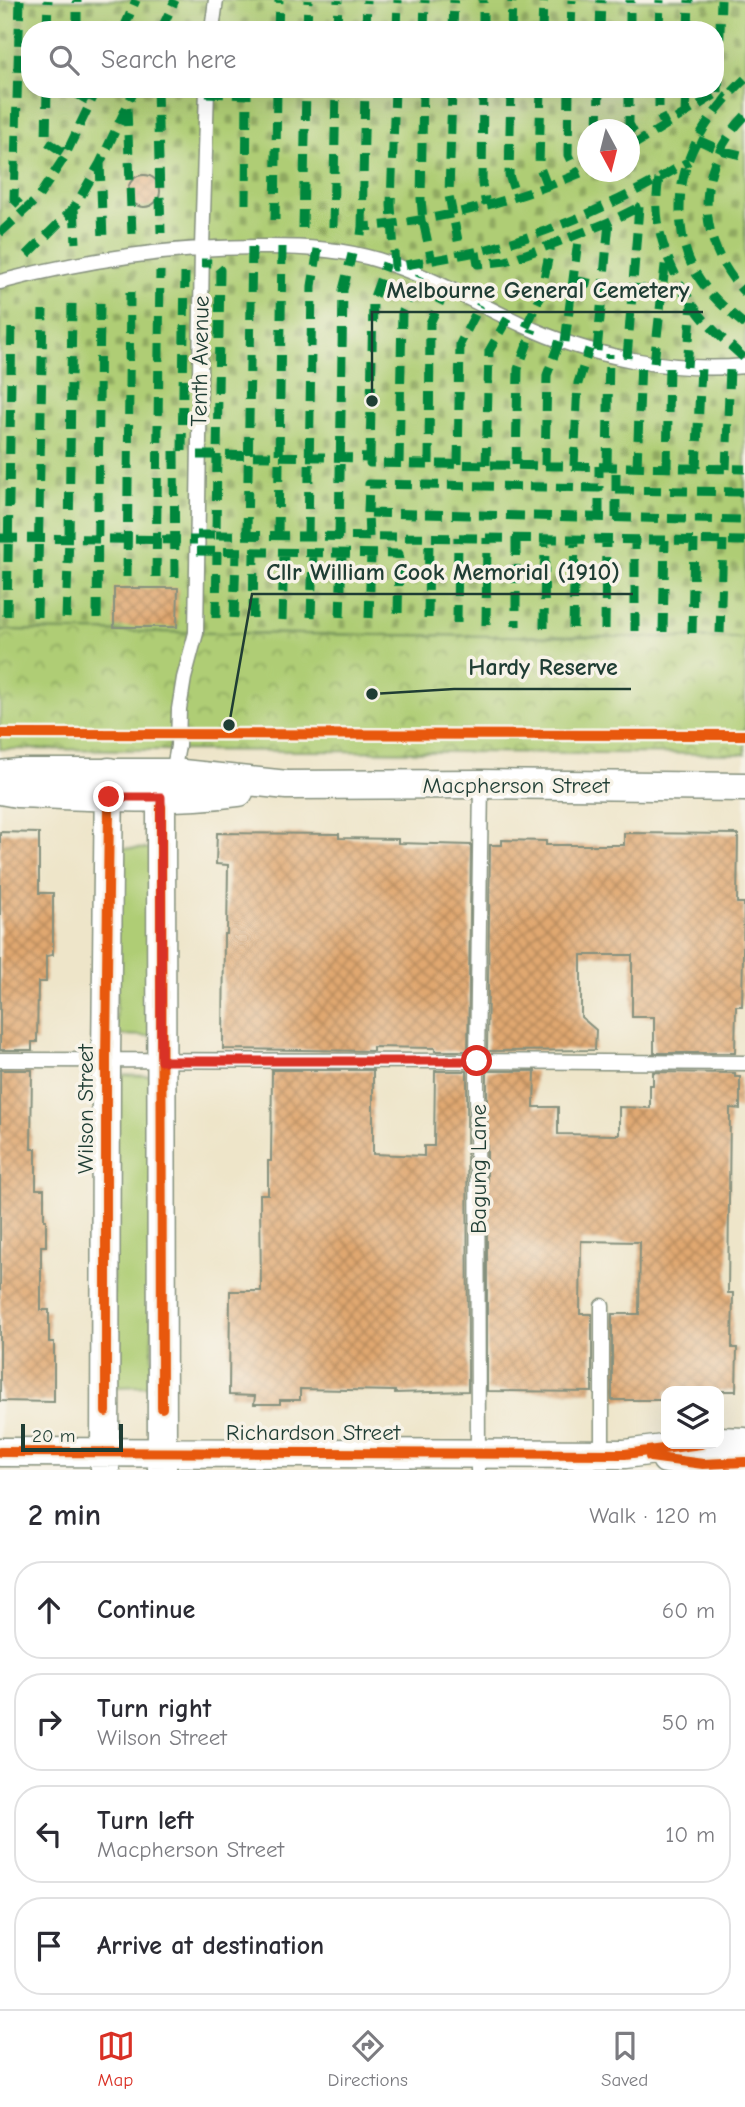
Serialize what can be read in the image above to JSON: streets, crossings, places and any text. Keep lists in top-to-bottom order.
{
  "streets": {
    "street": ["Macpherson Street", "Wilson Street", "Richardson Street"],
    "lane": ["Tenth Avenue", "Bagung Lane"]
  },
  "crossings": [
    ["Tenth Avenue", "Macpherson Street"],
    ["Macpherson Street", "Wilson Street"],
    ["Macpherson Street", "Bagung Lane"],
    ["Wilson Street", "Richardson Street"],
    ["Bagung Lane", "Richardson Street"]
  ],
  "places": ["Melbourne General Cemetery", "Hardy Reserve", "Cllr William Cook Memorial (1910)"],
  "scale_bar": "20 m",
  "north": "bottom",
  "page": {
    "search": "Search here",
    "scale": "20 m",
    "heading": ["2 min", "Walk · 120 m"],
    "list": [
      ["Continue", "60 m"],
      ["Turn right", "Wilson Street", "50 m"],
      ["Turn left", "Macpherson Street", "10 m"],
      "Arrive at destination"
    ],
    "nav": ["Map", "Directions", "Saved"]
  }
}
